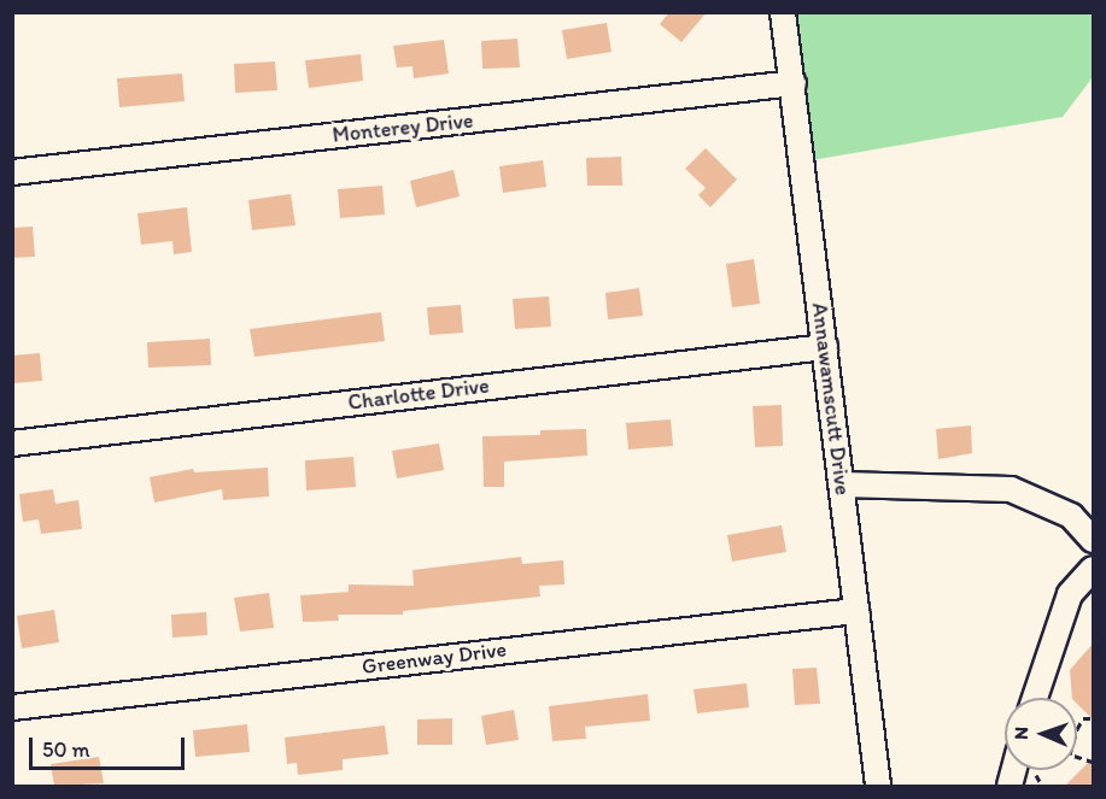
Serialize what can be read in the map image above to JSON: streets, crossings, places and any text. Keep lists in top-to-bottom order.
{
  "streets": {
    "street": [
      "Monterey Drive",
      "Charlotte Drive",
      "Annawamscutt Drive",
      "Greenway Drive"
    ]
  },
  "crossings": [
    ["Monterey Drive", "Annawamscutt Drive"],
    ["Charlotte Drive", "Annawamscutt Drive"],
    ["Annawamscutt Drive", "Greenway Drive"]
  ],
  "scale_bar": "50 m",
  "north": "left"
}
